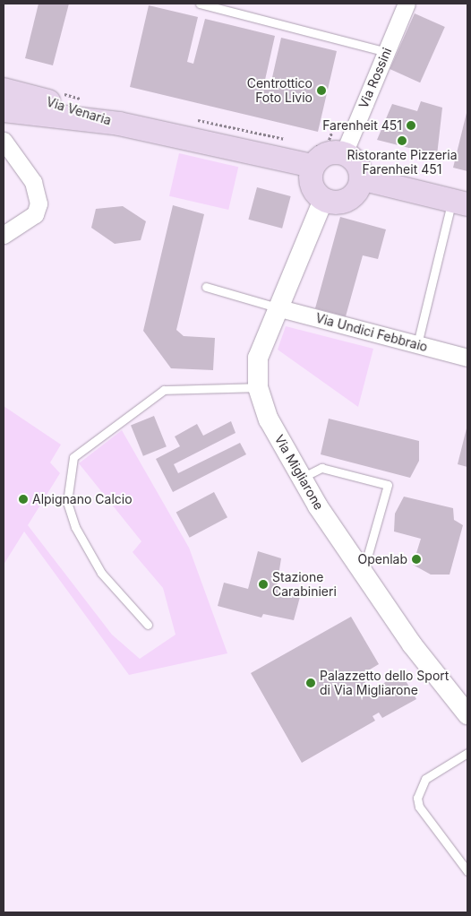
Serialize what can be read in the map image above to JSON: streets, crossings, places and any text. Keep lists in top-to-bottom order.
{
  "streets": {
    "main road": ["Via Venaria"],
    "street": ["Via Rossini", "Via Undici Febbraio", "Via Migliarone"]
  },
  "crossings": [
    ["Via Rossini", "Via Migliarone"],
    ["Via Undici Febbraio", "Via Migliarone"]
  ],
  "places": [
    "Centrottico Foto Livio",
    "Farenheit 451",
    "Ristorante Pizzeria Farenheit 451",
    "Alpignano Calcio",
    "Openlab",
    "Stazione Carabinieri",
    "Palazzetto dello Sport di Via Migliarone"
  ]
}
